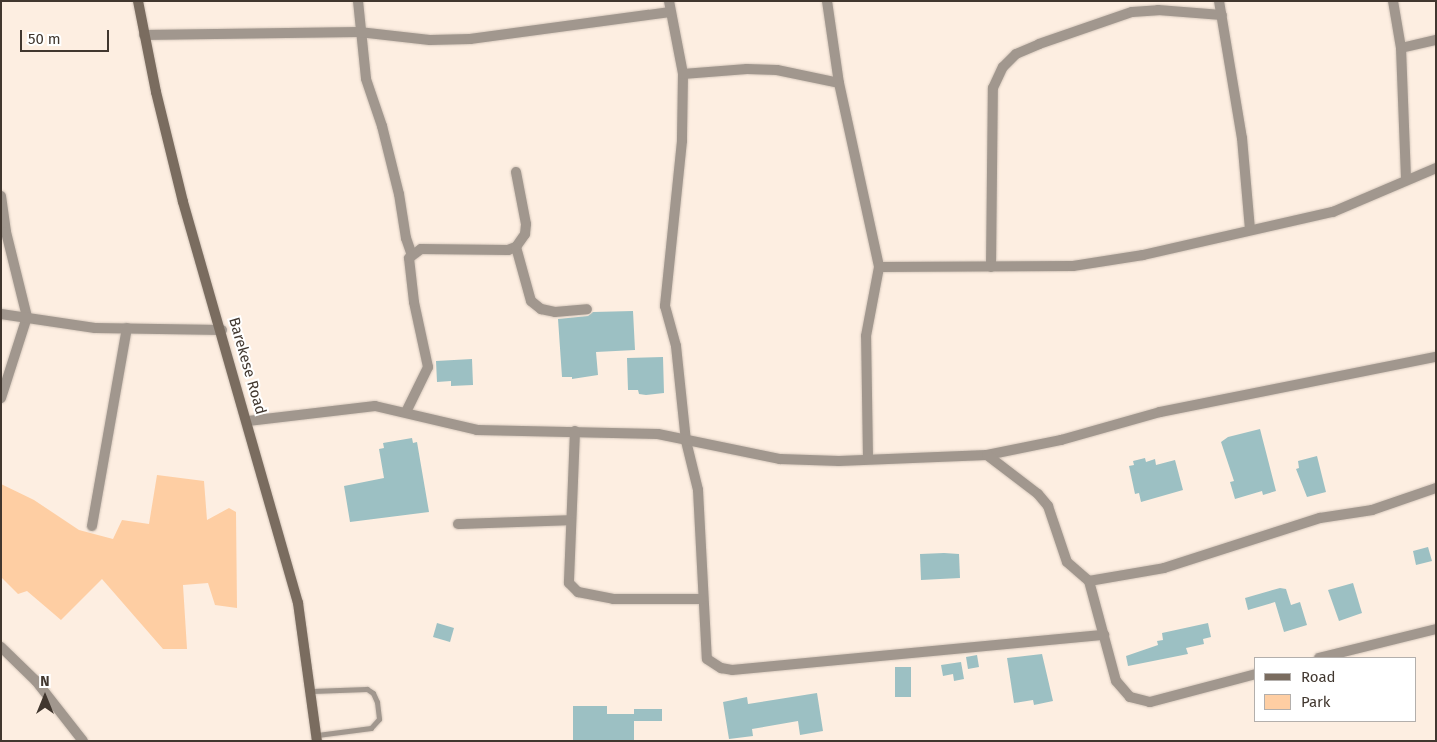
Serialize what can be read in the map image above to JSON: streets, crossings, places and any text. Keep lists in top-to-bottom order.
{
  "streets": {
    "main road": ["Barekese Road"]
  },
  "legend": ["Road", "Park"],
  "scale_bar": "50 m",
  "north": "top"
}
